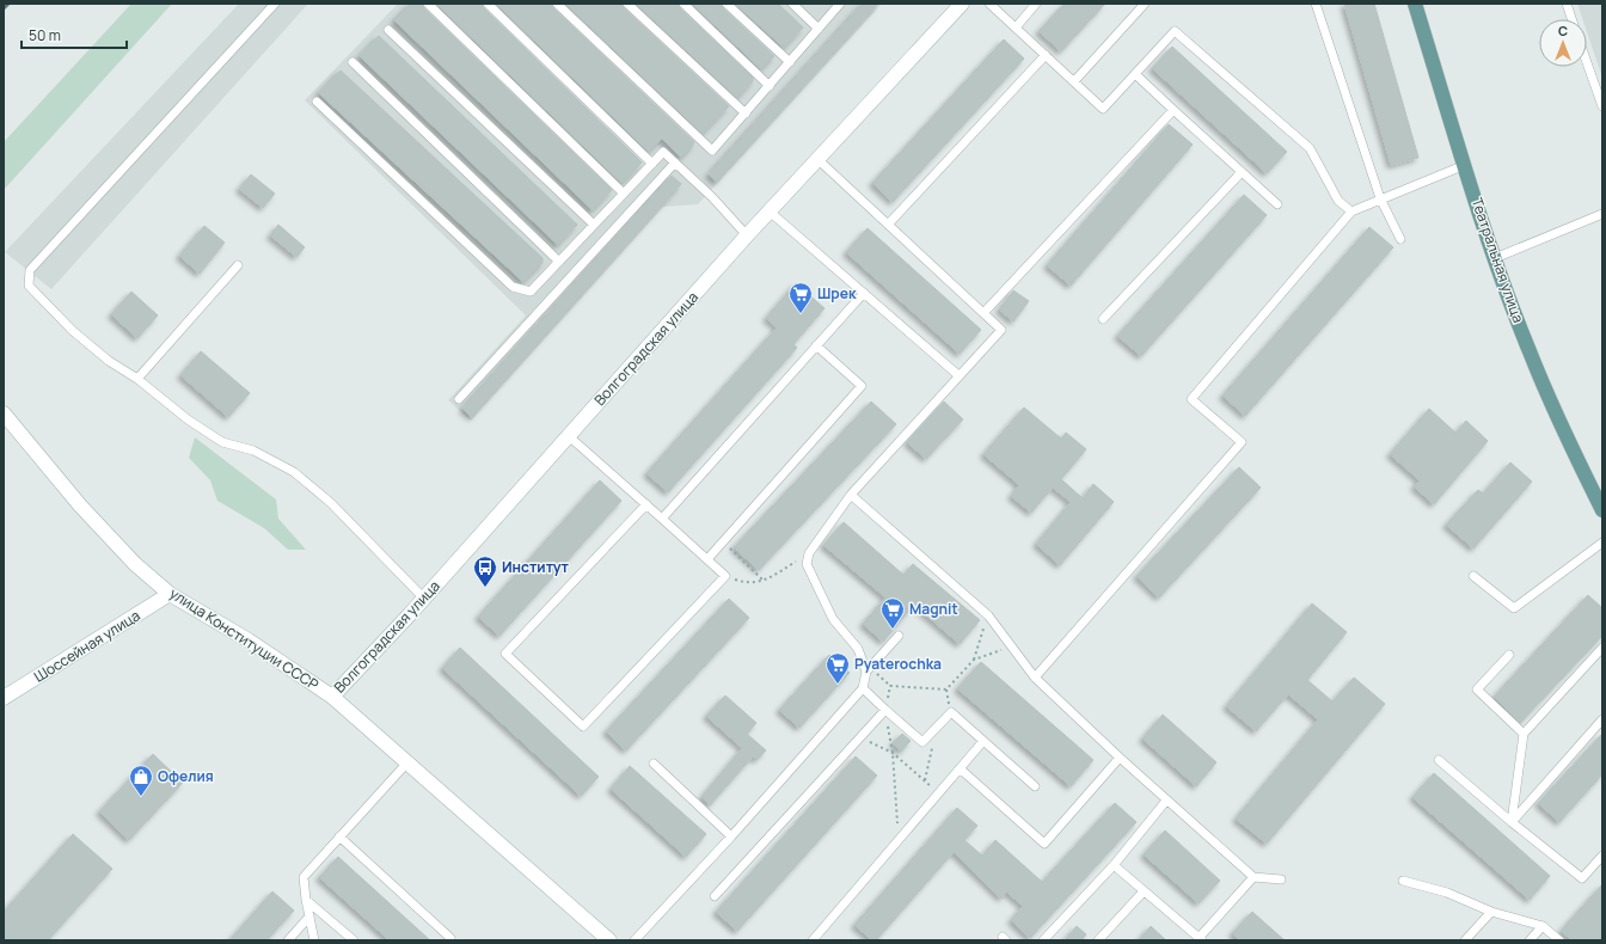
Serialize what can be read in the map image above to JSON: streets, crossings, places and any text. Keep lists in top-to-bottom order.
{
  "streets": {
    "main road": [
      "Театральная улица",
      "Волгоградская улица",
      "улица Конституции СССР",
      "Шоссейная улица"
    ]
  },
  "crossings": [
    ["Волгоградская улица", "улица Конституции СССР"],
    ["улица Конституции СССР", "Шоссейная улица"]
  ],
  "places": {
    "supermarket": ["Шрек", "Magnit", "Pyaterochka"],
    "bus stop": ["Институт"],
    "shop": ["Офелия"]
  },
  "scale_bar": "50 m",
  "north": "top"
}
